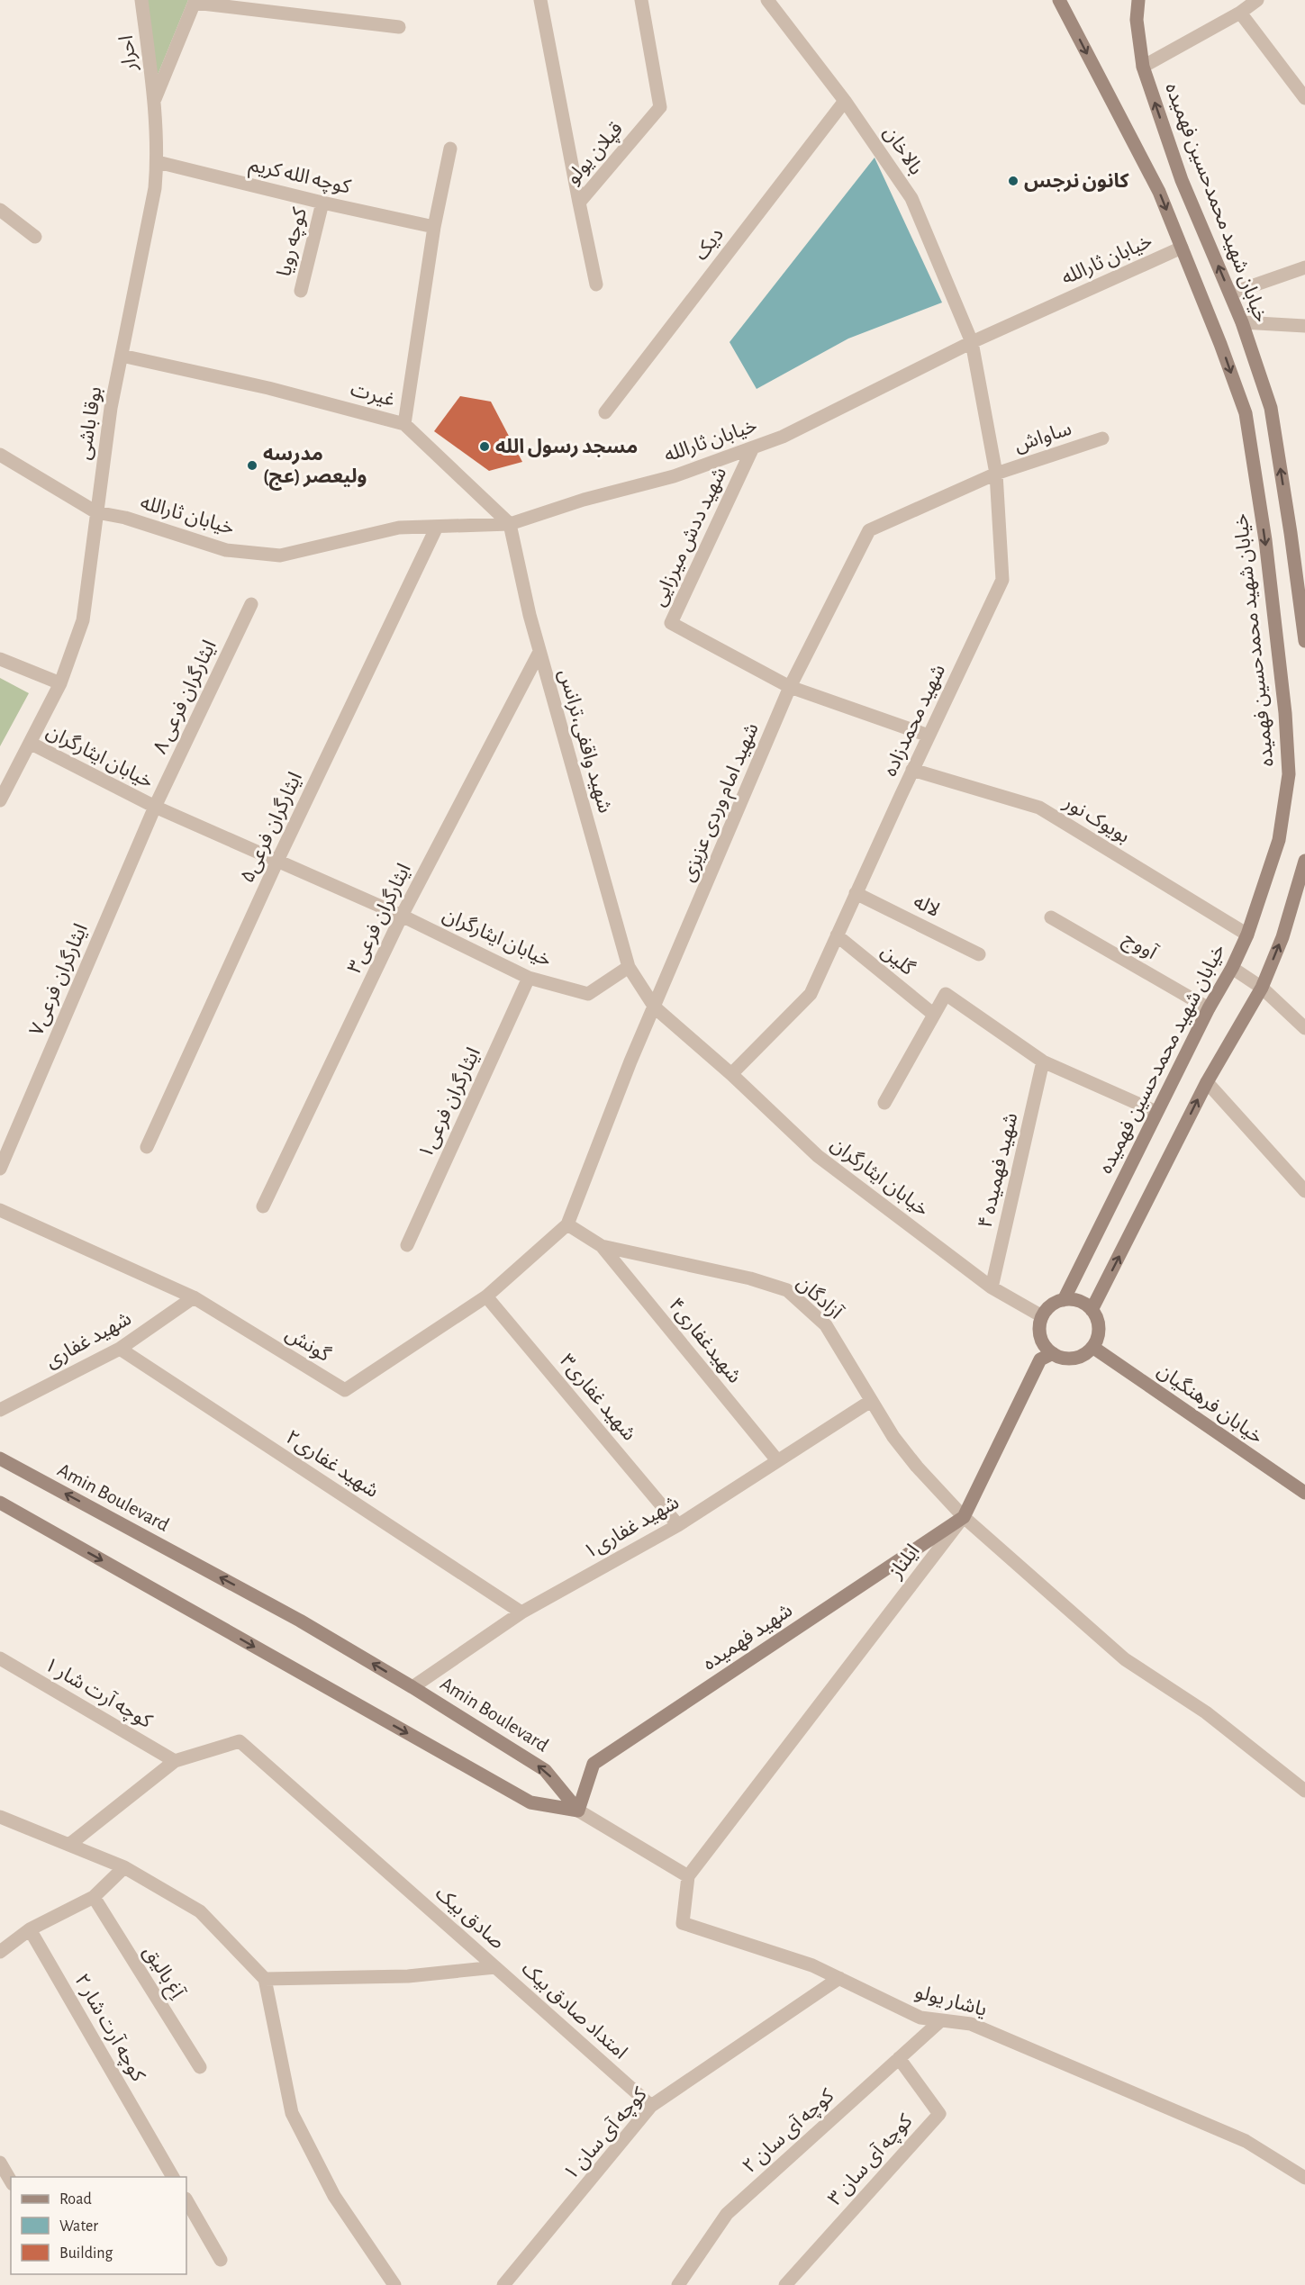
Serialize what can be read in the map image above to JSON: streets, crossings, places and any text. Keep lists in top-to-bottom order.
{
  "streets": {
    "main road": [
      "خیابان شهید محمدحسین فهمیده",
      "خیابان فرهنگیان",
      "Amin Boulevard",
      "شهید فهمیده"
    ],
    "street": [
      "احرار",
      "بالاخان",
      "قپلان یولو",
      "کوچه الله کریم",
      "کوچه رویا",
      "دیک",
      "خیابان ثارالله",
      "غیرت",
      "بوقا باشی",
      "ساواش",
      "شهید ددش میرزایی",
      "ایثارگران فرعی ۸",
      "شهید محمدزاده",
      "شهید واقفی،ترانس",
      "خیابان ایثارگران",
      "شهید امام وردی عزیزی",
      "بویوک نور",
      "ایثارگران فرعی۵",
      "لاله",
      "ایثارگران فرعی۳",
      "آووج",
      "گلین",
      "ایثارگران فرعی۷",
      "ایثارگران فرعی۱",
      "شهید فهمیده ۴",
      "آزادگان",
      "شهید غفاری",
      "شهیدغفاری۴",
      "گونش",
      "شهید غفاری۳",
      "شهید غفاری۲",
      "شهید غفاری۱",
      "ایلناز",
      "کوچه آرت شار ۱",
      "صادق بیک",
      "آِغ بالیق",
      "یاشار یولو",
      "امتداد صادق بیک",
      "کوچه آرت شار ۲",
      "کوچه آی سان ۲",
      "کوچه آی سان ۱",
      "کوچه آی سان ۳"
    ]
  },
  "crossings": [
    ["احرار", "بوقا باشی"],
    ["بالاخان", "دیک"],
    ["بالاخان", "خیابان ثارالله"],
    ["بالاخان", "شهید محمدزاده"],
    ["کوچه الله کریم", "کوچه رویا"],
    ["کوچه الله کریم", "غیرت"],
    ["کوچه الله کریم", "بوقا باشی"],
    ["خیابان شهید محمدحسین فهمیده", "خیابان ثارالله"],
    ["خیابان شهید محمدحسین فهمیده", "خیابان ایثارگران"],
    ["خیابان شهید محمدحسین فهمیده", "بویوک نور"],
    ["خیابان شهید محمدحسین فهمیده", "آووج"],
    ["خیابان شهید محمدحسین فهمیده", "خیابان فرهنگیان"],
    ["خیابان ثارالله", "بوقا باشی"],
    ["خیابان ثارالله", "شهید ددش میرزایی"],
    ["خیابان ثارالله", "شهید محمدزاده"],
    ["خیابان ثارالله", "شهید واقفی،ترانس"],
    ["خیابان ثارالله", "ایثارگران فرعی۵"],
    ["غیرت", "بوقا باشی"],
    ["بوقا باشی", "خیابان ایثارگران"],
    ["ساواش", "شهید محمدزاده"],
    ["ساواش", "شهید امام وردی عزیزی"],
    ["شهید ددش میرزایی", "شهید محمدزاده"],
    ["شهید ددش میرزایی", "شهید امام وردی عزیزی"],
    ["ایثارگران فرعی ۸", "خیابان ایثارگران"],
    ["ایثارگران فرعی ۸", "ایثارگران فرعی۷"],
    ["شهید محمدزاده", "خیابان ایثارگران"],
    ["شهید محمدزاده", "شهید امام وردی عزیزی"],
    ["شهید محمدزاده", "بویوک نور"],
    ["شهید محمدزاده", "لاله"],
    ["شهید محمدزاده", "گلین"],
    ["شهید واقفی،ترانس", "خیابان ایثارگران"],
    ["شهید واقفی،ترانس", "ایثارگران فرعی۳"],
    ["خیابان ایثارگران", "شهید امام وردی عزیزی"],
    ["خیابان ایثارگران", "ایثارگران فرعی۵"],
    ["خیابان ایثارگران", "ایثارگران فرعی۳"],
    ["خیابان ایثارگران", "ایثارگران فرعی۷"],
    ["خیابان ایثارگران", "ایثارگران فرعی۱"],
    ["خیابان ایثارگران", "شهید فهمیده ۴"],
    ["خیابان ایثارگران", "خیابان فرهنگیان"],
    ["شهید امام وردی عزیزی", "آزادگان"],
    ["شهید امام وردی عزیزی", "گونش"],
    ["آزادگان", "شهیدغفاری۴"],
    ["آزادگان", "گونش"],
    ["آزادگان", "شهید غفاری۱"],
    ["آزادگان", "ایلناز"],
    ["آزادگان", "شهید فهمیده"],
    ["شهید غفاری", "گونش"],
    ["شهید غفاری", "شهید غفاری۲"],
    ["شهیدغفاری۴", "شهید غفاری۱"],
    ["گونش", "شهید غفاری۳"],
    ["شهید غفاری۳", "شهید غفاری۱"],
    ["شهید غفاری۲", "شهید غفاری۱"],
    ["Amin Boulevard", "شهید غفاری۱"],
    ["Amin Boulevard", "شهید فهمیده"],
    ["ایلناز", "شهید فهمیده"],
    ["ایلناز", "یاشار یولو"],
    ["کوچه آرت شار ۱", "صادق بیک"],
    ["صادق بیک", "امتداد صادق بیک"],
    ["یاشار یولو", "کوچه آی سان ۲"],
    ["یاشار یولو", "کوچه آی سان ۱"],
    ["امتداد صادق بیک", "کوچه آی سان ۱"],
    ["کوچه آی سان ۲", "کوچه آی سان ۳"]
  ],
  "places": ["کانون نرجس", "مسجد رسول الله", "مدرسه ولیعصر (عج)"],
  "legend": ["Road", "Water", "Building"]
}
